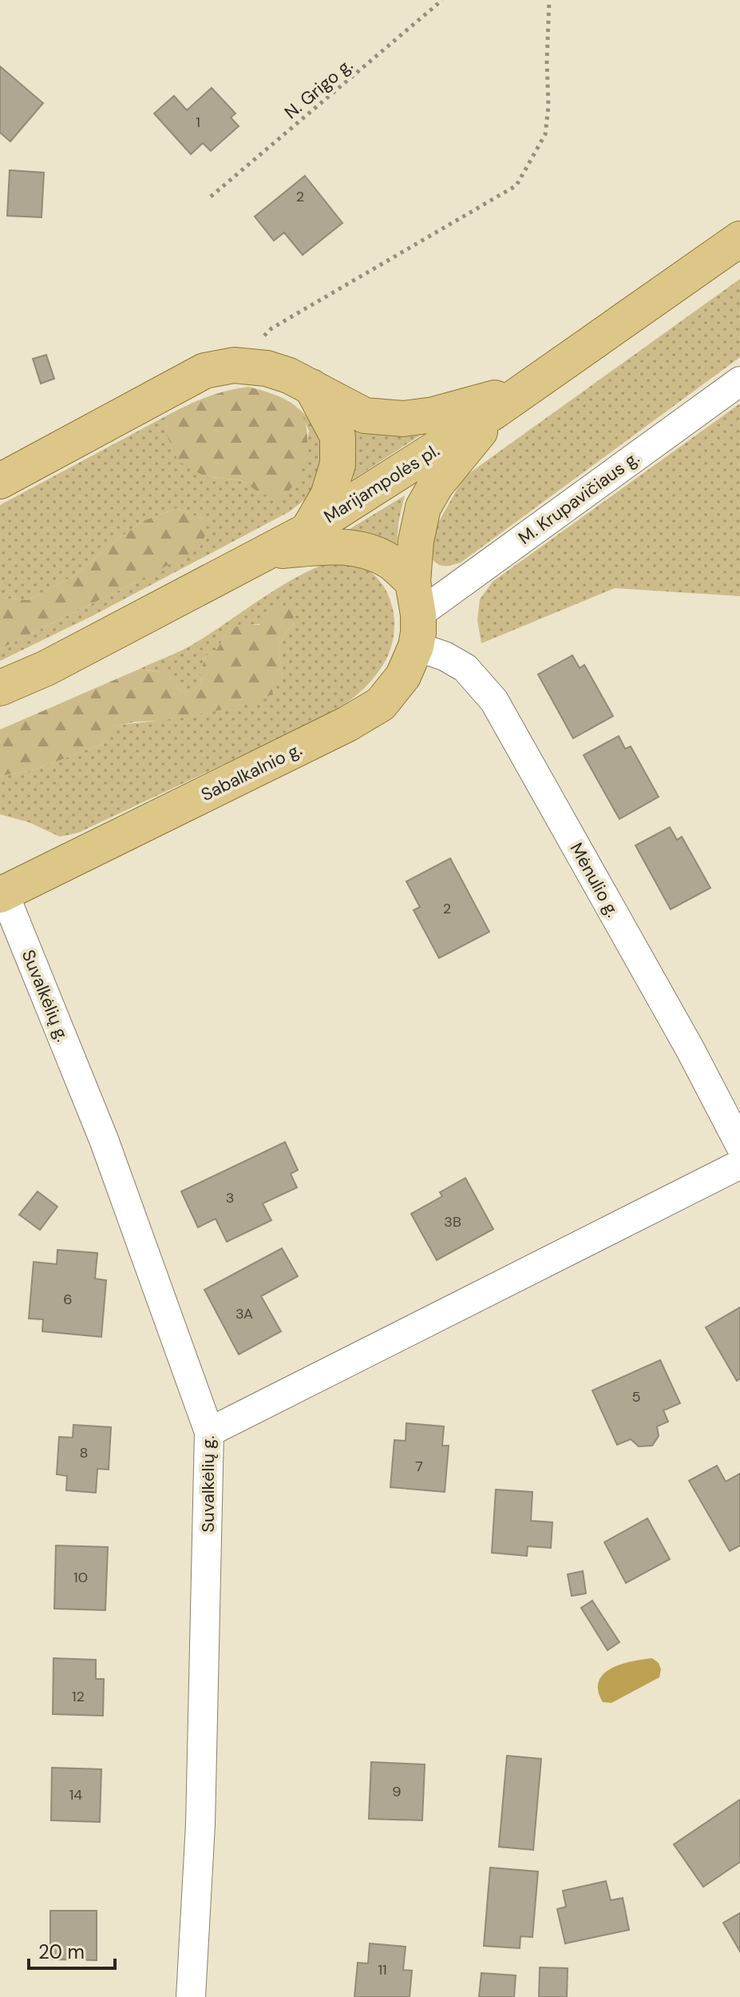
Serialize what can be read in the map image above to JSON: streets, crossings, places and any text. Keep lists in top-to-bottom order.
{
  "streets": {
    "main road": ["Marijampolės pl.", "Sabalkalnio g."],
    "street": ["M. Krupavičiaus g.", "Mėnulio g.", "Suvalkėlių g."],
    "path": ["N. Grigo g."]
  },
  "crossings": [
    ["Marijampolės pl.", "Sabalkalnio g."],
    ["M. Krupavičiaus g.", "Sabalkalnio g."],
    ["M. Krupavičiaus g.", "Mėnulio g."],
    ["Sabalkalnio g.", "Mėnulio g."],
    ["Sabalkalnio g.", "Suvalkėlių g."]
  ],
  "house_numbers": [
    "1",
    "2",
    "2",
    "3",
    "3B",
    "6",
    "3A",
    "5",
    "8",
    "7",
    "10",
    "12",
    "9",
    "14",
    "11"
  ],
  "scale_bar": "20 m"
}
